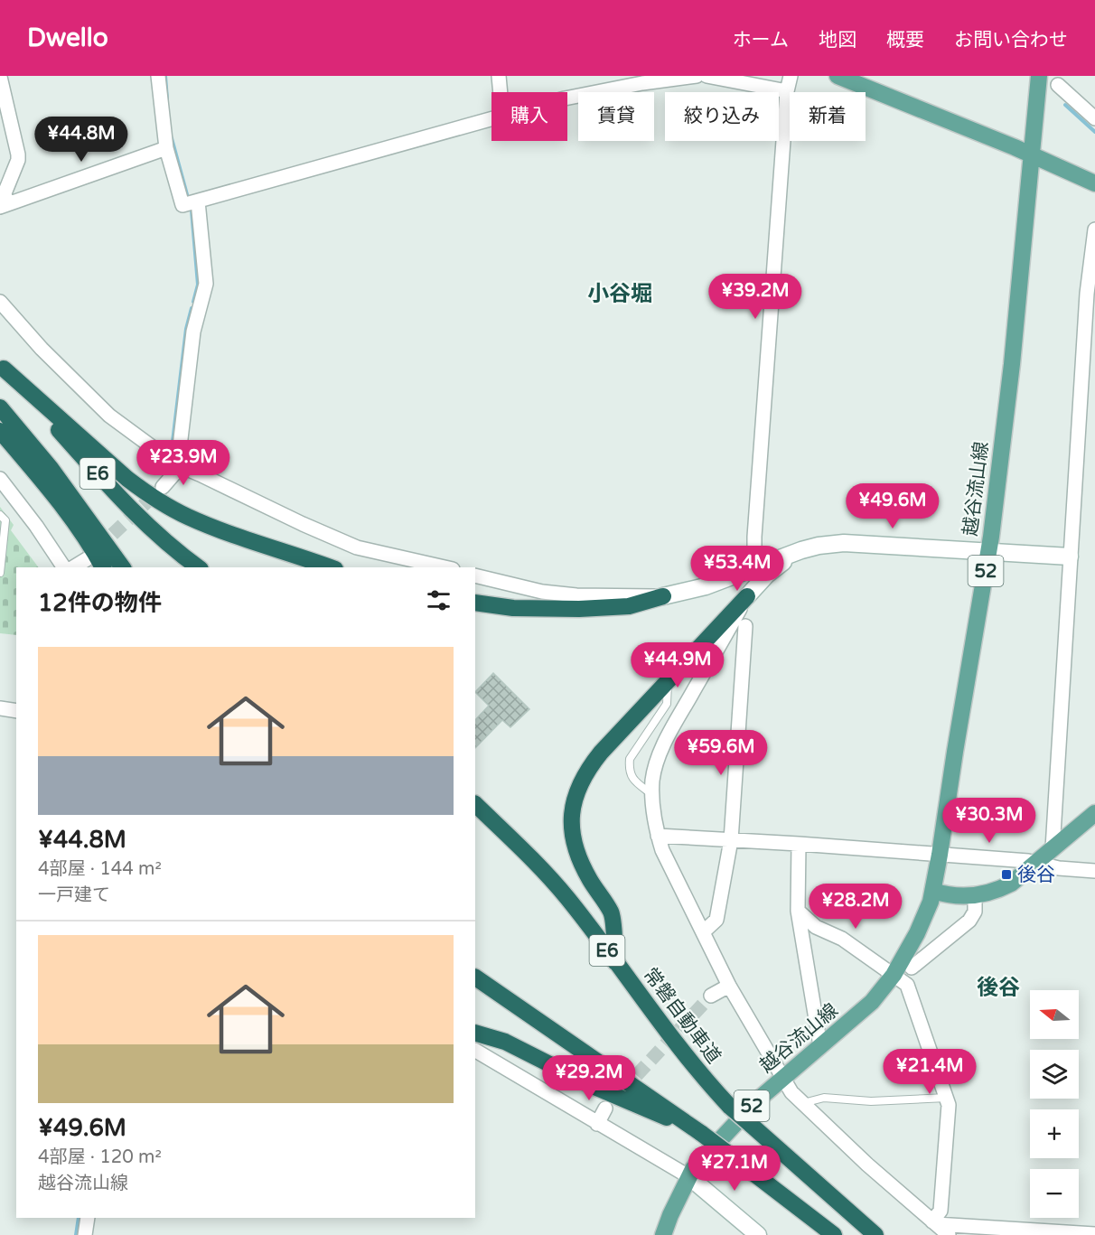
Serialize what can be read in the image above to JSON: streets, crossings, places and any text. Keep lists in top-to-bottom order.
{
  "streets": {
    "highway": ["E6", "常磐自動車道"],
    "main road": ["越谷流山線", "52"]
  },
  "crossings": [
    ["越谷流山線", "52"]
  ],
  "districts": ["小谷堀", "後谷"],
  "places": {
    "transit": ["後谷"]
  },
  "north": "left",
  "page": {
    "header": "Dwello",
    "nav": [
      "ホーム",
      "地図",
      "概要",
      "お問い合わせ"
    ],
    "chip": [
      "購入",
      "賃貸",
      "絞り込み",
      "新着"
    ],
    "price": [
      "¥44.8M",
      "¥39.2M",
      "¥23.9M",
      "¥49.6M",
      "¥53.4M",
      "¥44.9M",
      "¥59.6M",
      "¥30.3M",
      "¥28.2M",
      "¥21.4M",
      "¥29.2M",
      "¥27.1M"
    ],
    "heading": "12件の物件",
    "list": [
      {
        "name": "¥44.8M",
        "note": "4部屋 · 144 m² · 一戸建て"
      },
      {
        "name": "¥49.6M",
        "note": "4部屋 · 120 m² · 越谷流山線"
      }
    ],
    "map_buttons": ["+", "−"]
  }
}
